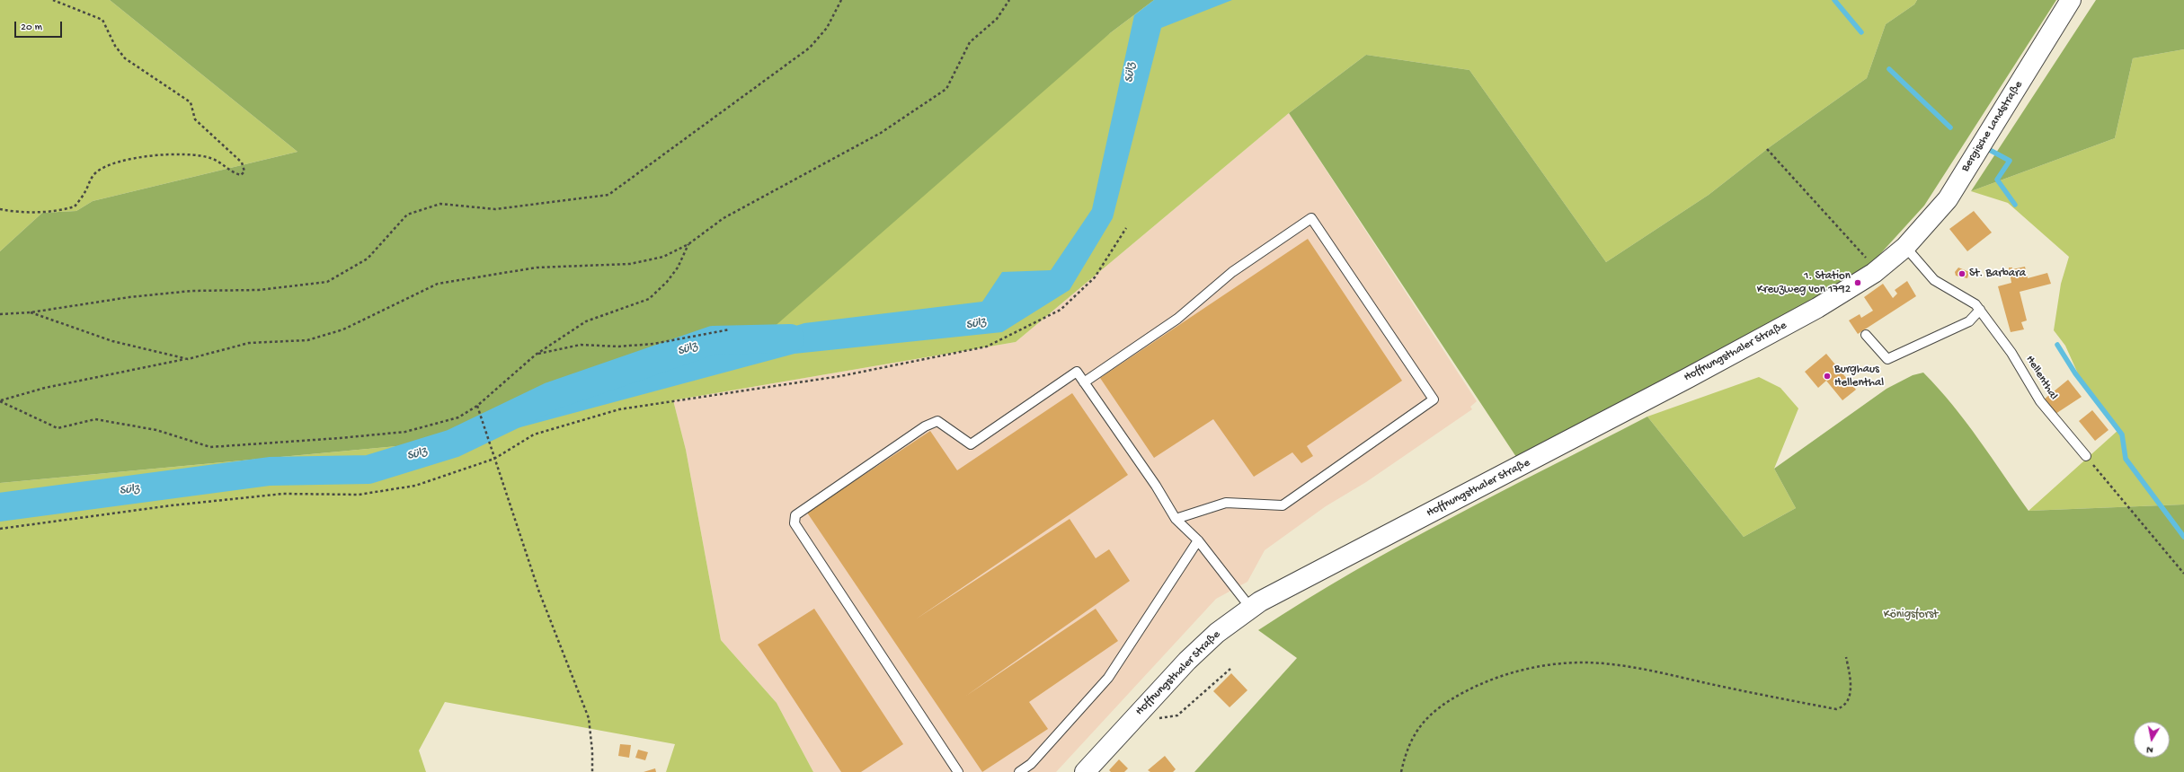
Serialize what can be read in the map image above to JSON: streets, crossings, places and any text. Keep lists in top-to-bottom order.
{
  "streets": {
    "main road": ["Bergische Landstraße", "Hoffnungsthaler Straße"],
    "lane": ["Hellenthal"]
  },
  "crossings": [
    ["Bergische Landstraße", "Hoffnungsthaler Straße"],
    ["Bergische Landstraße", "Hellenthal"],
    ["Hoffnungsthaler Straße", "Hellenthal"]
  ],
  "water": ["Sülz"],
  "parks": ["Königsforst"],
  "places": ["St. Barbara", "1. Station Kreuzweg von 1792", "Burghaus Hellenthal"],
  "scale_bar": "20 m",
  "north": "bottom"
}
